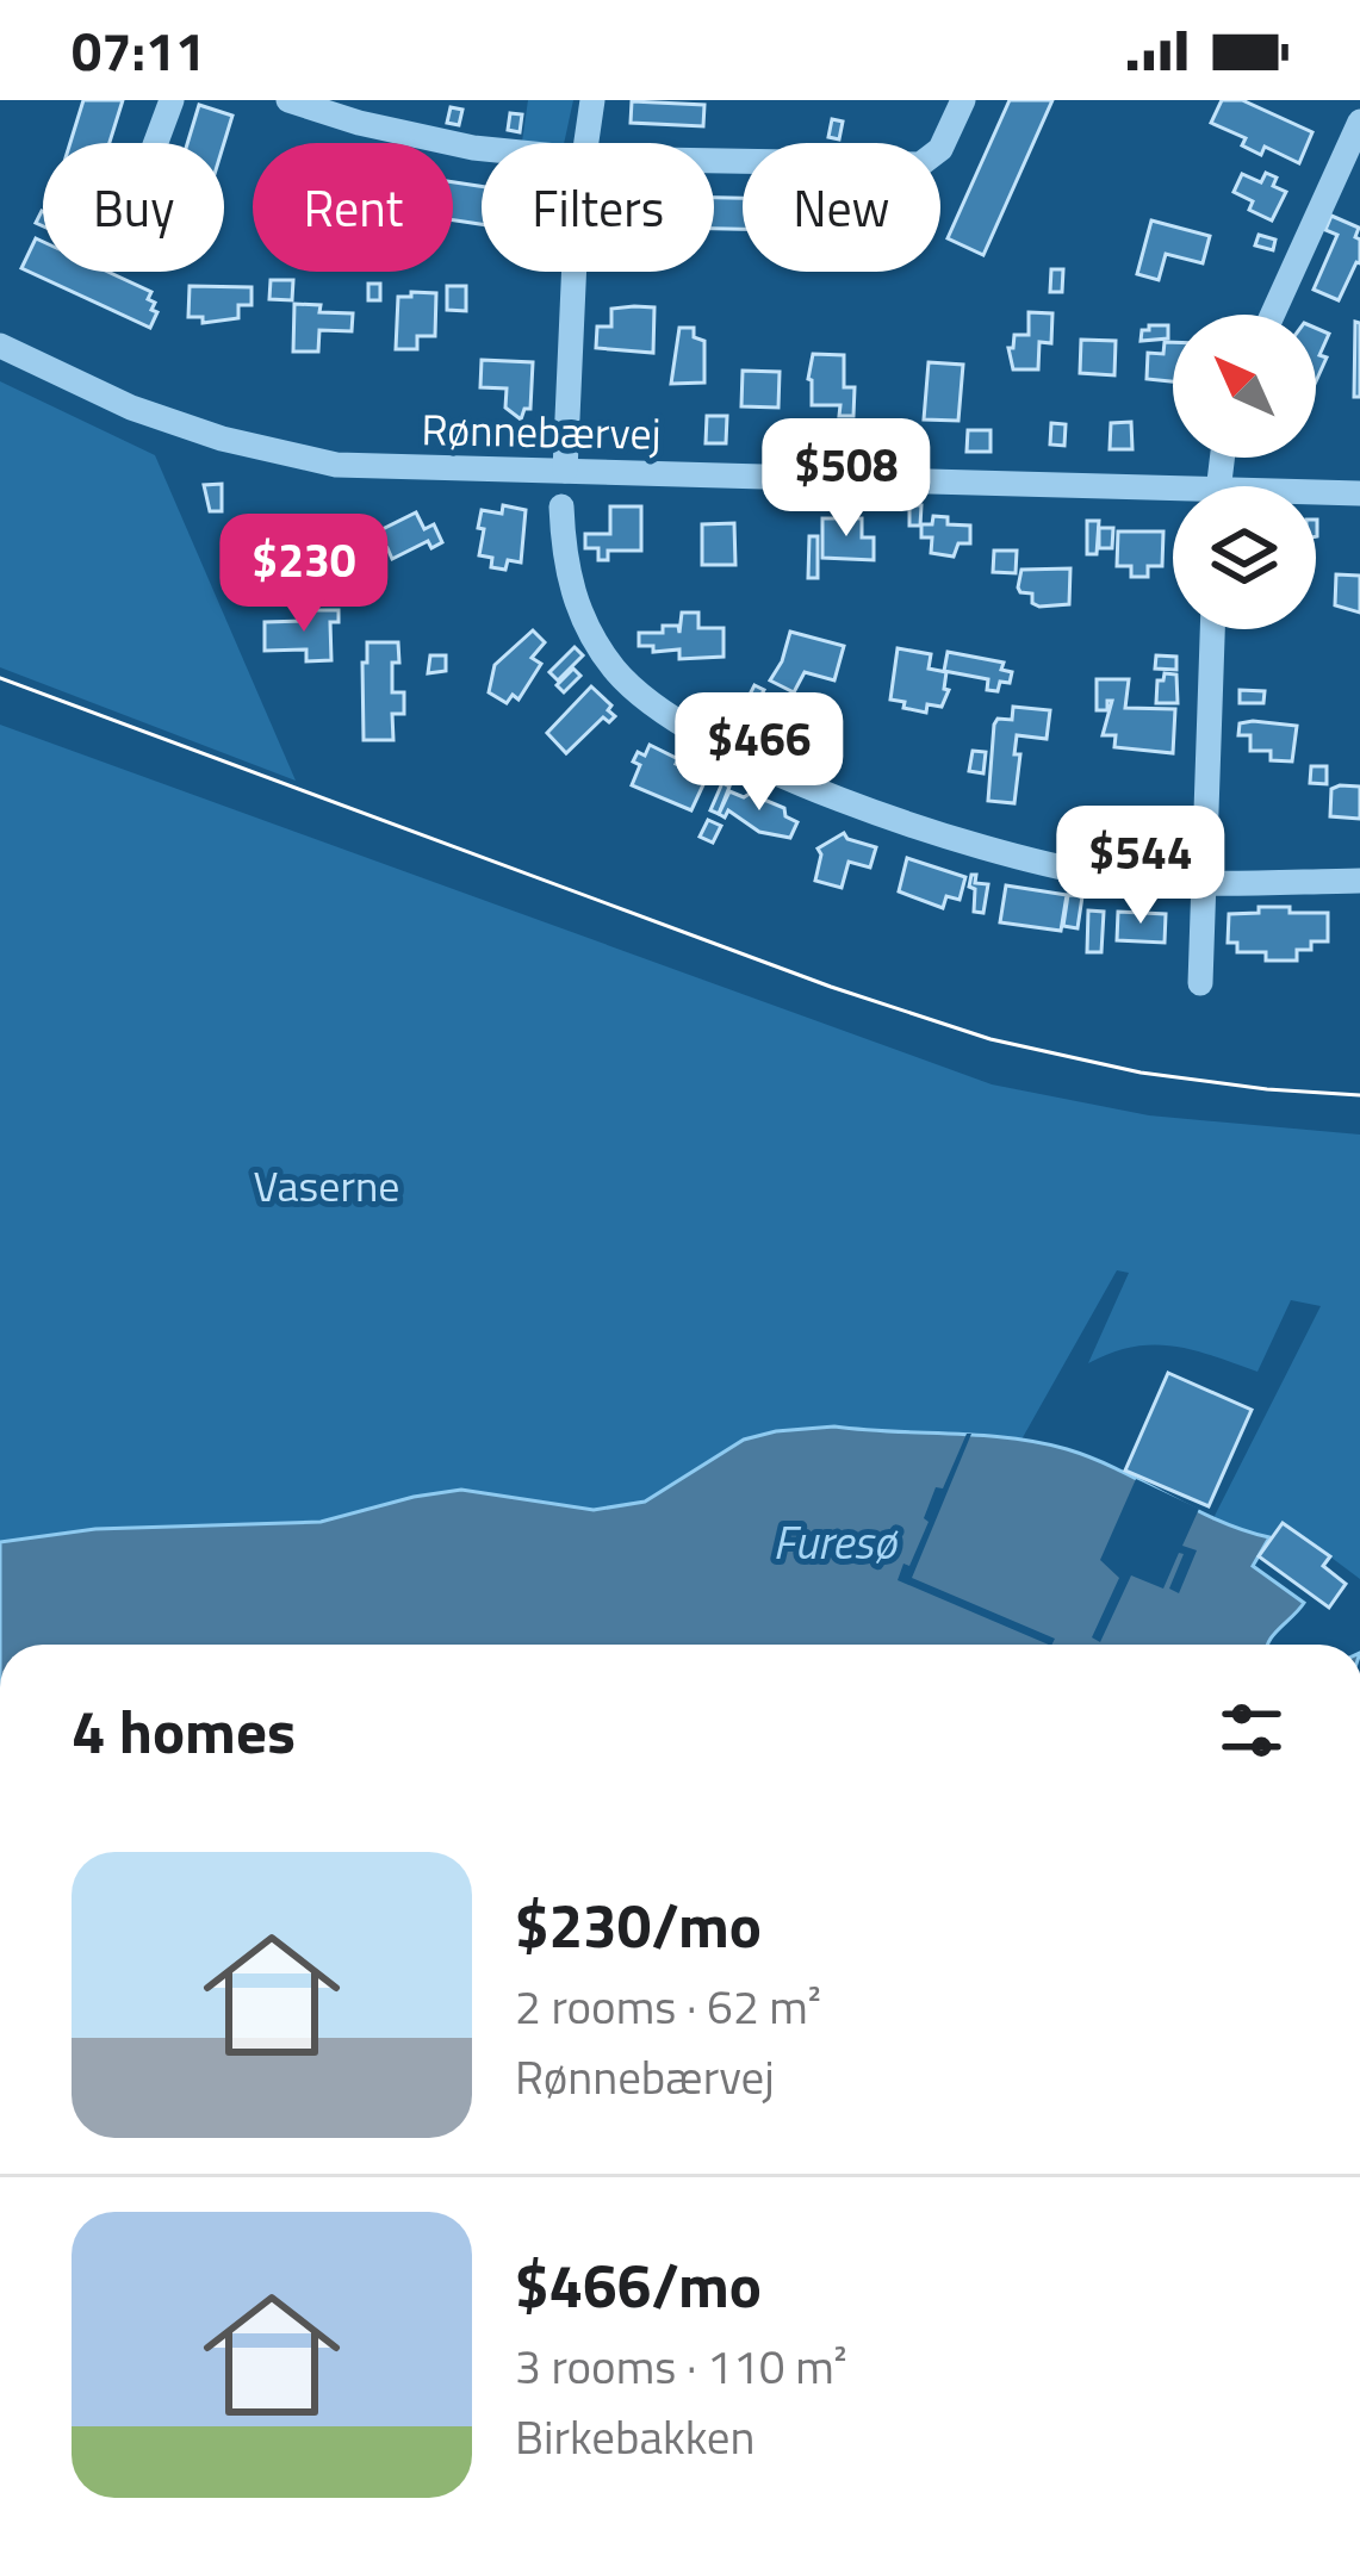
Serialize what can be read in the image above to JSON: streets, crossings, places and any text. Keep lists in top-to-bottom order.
{
  "streets": {
    "street": ["Rønnebærvej"]
  },
  "water": ["Furesø"],
  "parks": ["Vaserne"],
  "north": "top left",
  "page": {
    "status": "07:11",
    "chip": [
      "Buy",
      "Rent",
      "Filters",
      "New"
    ],
    "price": [
      "$508",
      "$230",
      "$466",
      "$544"
    ],
    "heading": "4 homes",
    "list": [
      {
        "name": "$230/mo",
        "note": "2 rooms · 62 m² · Rønnebærvej"
      },
      {
        "name": "$466/mo",
        "note": "3 rooms · 110 m² · Birkebakken"
      }
    ]
  }
}
